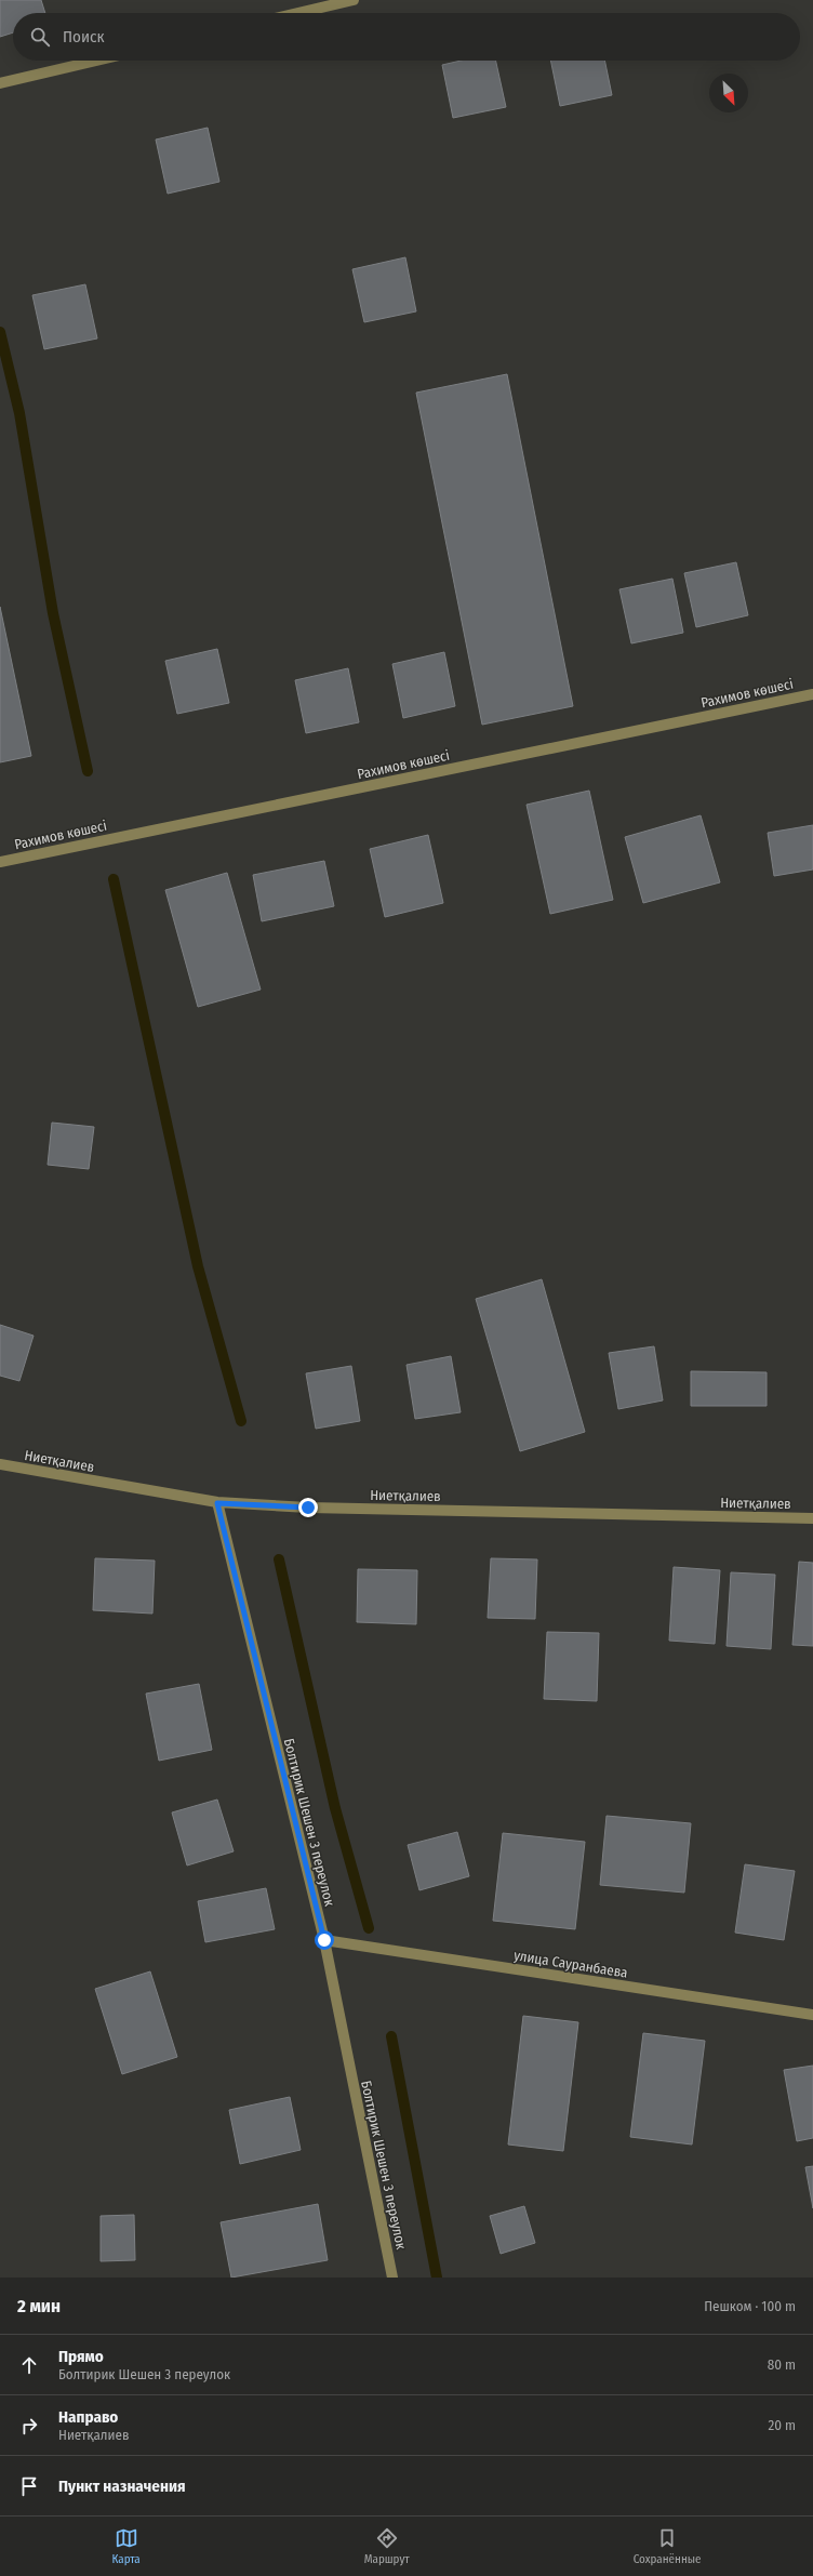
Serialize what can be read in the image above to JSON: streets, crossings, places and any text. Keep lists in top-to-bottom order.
{
  "streets": {
    "street": [
      "Рахимов көшесі",
      "Ниетқалиев",
      "Болтирик Шешен 3 переулок",
      "улица Сауранбаева"
    ]
  },
  "crossings": [
    ["Ниетқалиев", "Болтирик Шешен 3 переулок"],
    ["Болтирик Шешен 3 переулок", "улица Сауранбаева"]
  ],
  "north": "bottom right",
  "page": {
    "search": "Поиск",
    "heading": ["2 мин", "Пешком · 100 m"],
    "list": [
      ["Прямо", "Болтирик Шешен 3 переулок", "80 m"],
      ["Направо", "Ниетқалиев", "20 m"],
      "Пункт назначения"
    ],
    "nav": ["Карта", "Маршрут", "Сохранённые"]
  }
}
